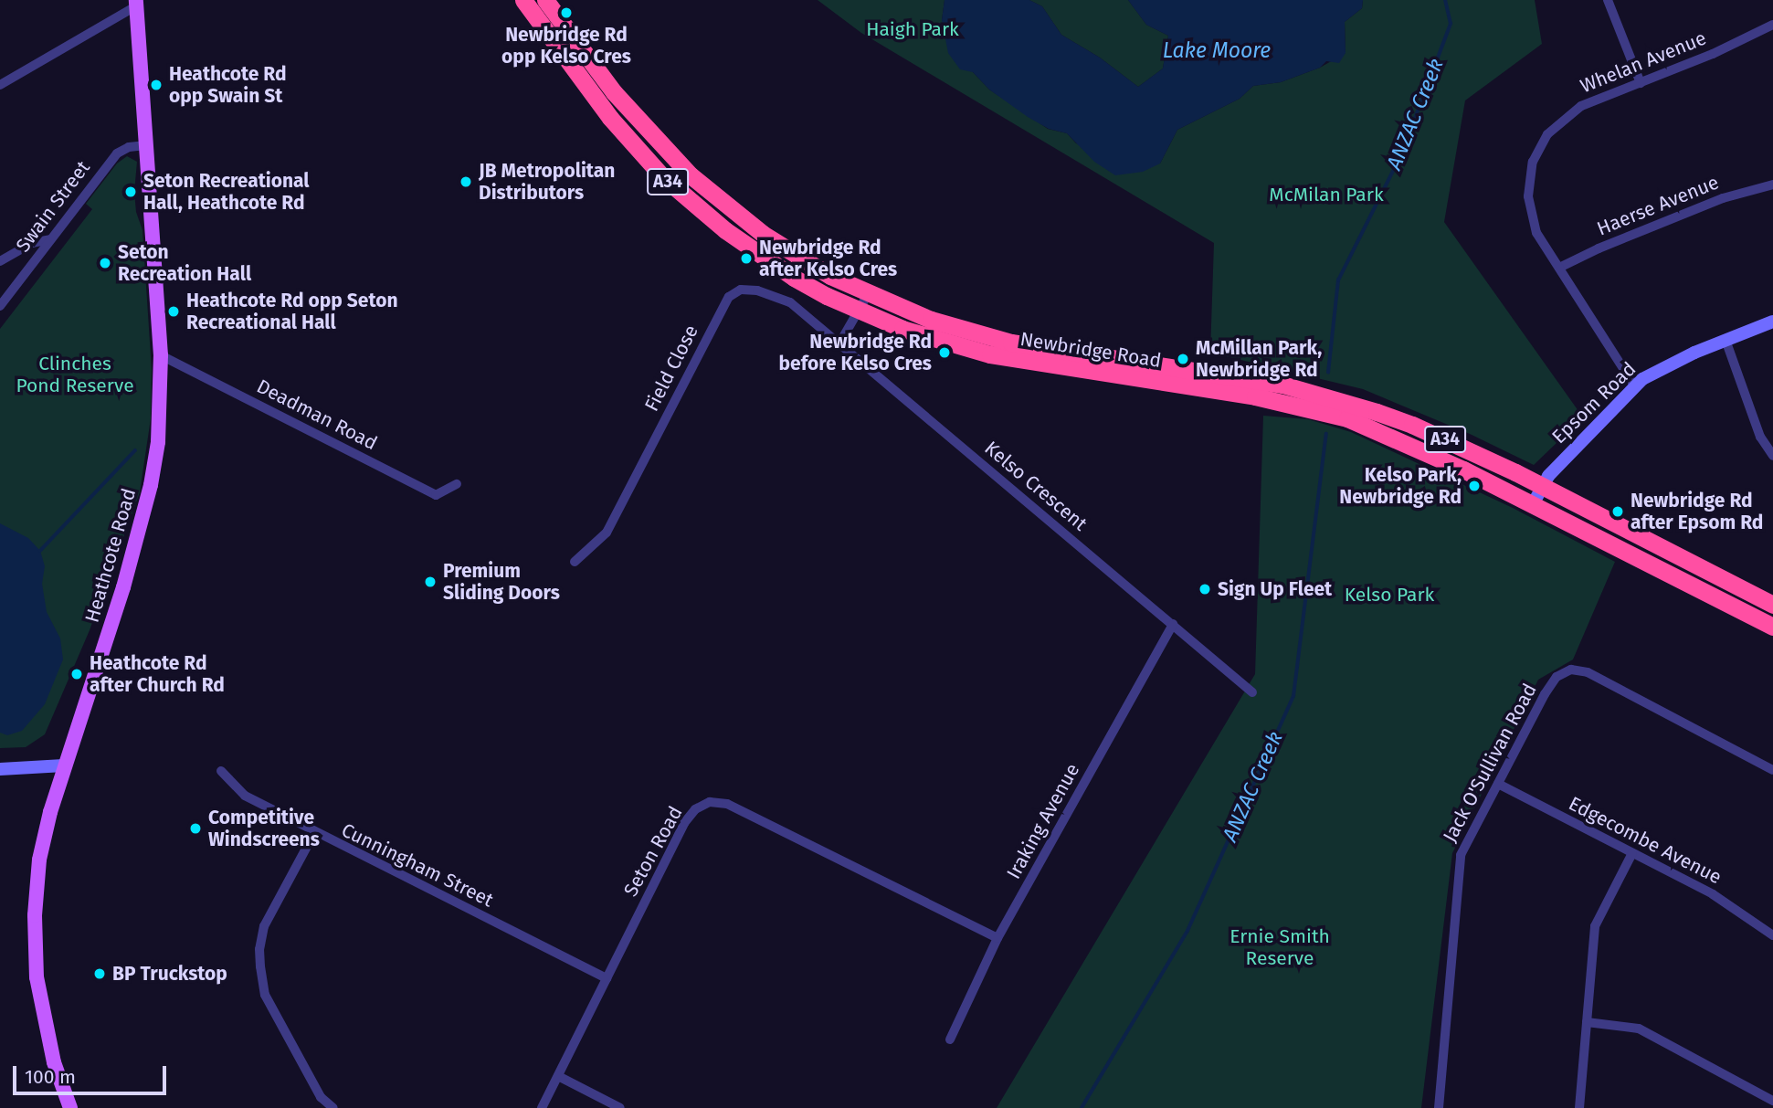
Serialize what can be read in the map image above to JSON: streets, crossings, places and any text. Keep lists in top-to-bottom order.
{
  "streets": {
    "highway": ["A34", "Newbridge Road"],
    "main road": ["Heathcote Road"],
    "street": [
      "Whelan Avenue",
      "Haerse Avenue",
      "Swain Street",
      "Field Close",
      "Epsom Road",
      "Deadman Road",
      "Kelso Crescent",
      "Jack O'Sullivan Road",
      "Iraking Avenue",
      "Edgecombe Avenue",
      "Seton Road",
      "Cunningham Street"
    ]
  },
  "crossings": [
    ["Whelan Avenue", "Haerse Avenue"],
    ["Whelan Avenue", "Epsom Road"],
    ["Swain Street", "Heathcote Road"],
    ["Newbridge Road", "Epsom Road"],
    ["Field Close", "Kelso Crescent"],
    ["Deadman Road", "Heathcote Road"],
    ["Kelso Crescent", "Iraking Avenue"],
    ["Jack O'Sullivan Road", "Edgecombe Avenue"],
    ["Iraking Avenue", "Seton Road"],
    ["Seton Road", "Cunningham Street"]
  ],
  "water": ["Lake Moore", "ANZAC Creek"],
  "parks": [
    "Haigh Park",
    "McMilan Park",
    "Clinches Pond Reserve",
    "Kelso Park",
    "Ernie Smith Reserve"
  ],
  "places": [
    "Newbridge Rd opp Kelso Cres",
    "Heathcote Rd opp Swain St",
    "JB Metropolitan Distributors",
    "Seton Recreational Hall, Heathcote Rd",
    "Newbridge Rd after Kelso Cres",
    "Seton Recreation Hall",
    "Heathcote Rd opp Seton Recreational Hall",
    "Newbridge Rd before Kelso Cres",
    "McMillan Park, Newbridge Rd",
    "Kelso Park, Newbridge Rd",
    "Newbridge Rd after Epsom Rd",
    "Premium Sliding Doors",
    "Sign Up Fleet",
    "Heathcote Rd after Church Rd",
    "Competitive Windscreens",
    "BP Truckstop"
  ],
  "scale_bar": "100 m"
}
